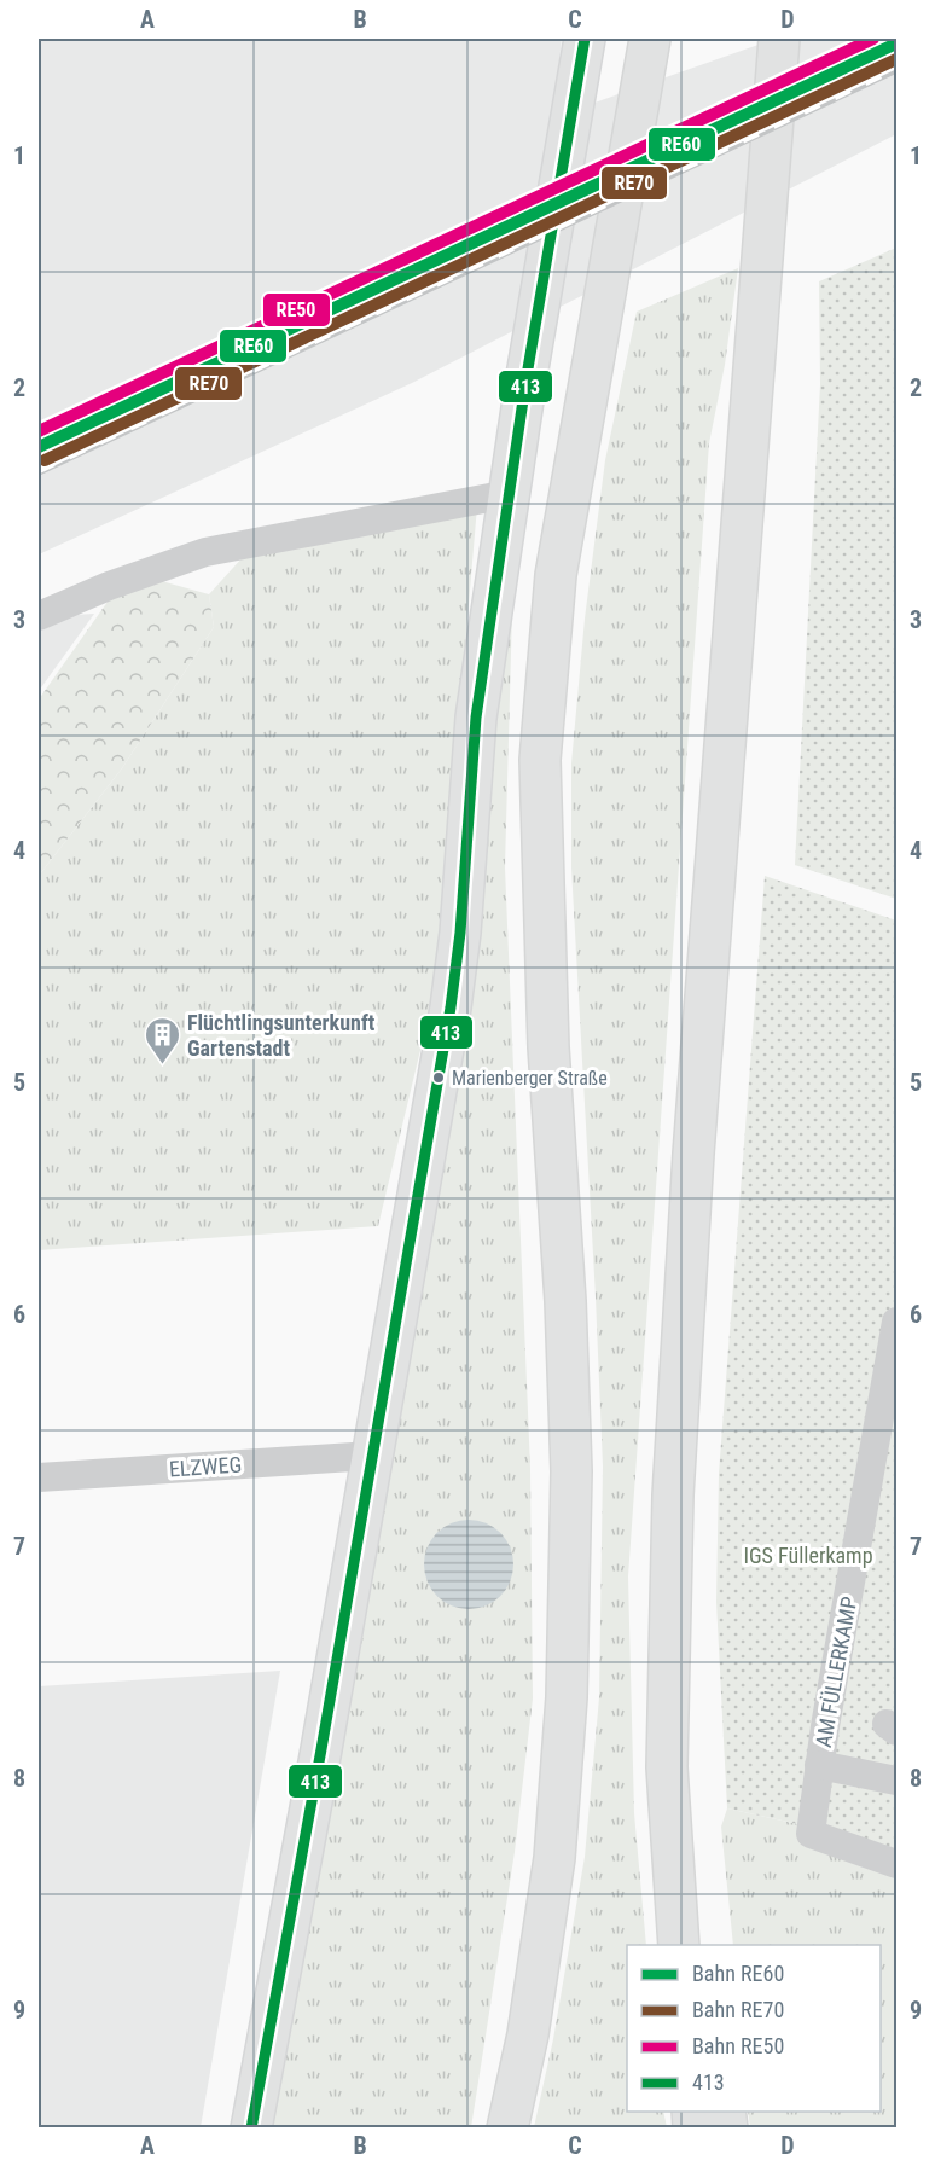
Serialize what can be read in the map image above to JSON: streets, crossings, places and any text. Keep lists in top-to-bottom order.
{
  "streets": {
    "street": ["ELZWEG", "AM FÜLLERKAMP"]
  },
  "parks": ["IGS Füllerkamp"],
  "places": {
    "building": ["Flüchtlingsunterkunft Gartenstadt"],
    "other": ["Marienberger Straße"]
  },
  "lines": [
    "rail line RE50",
    "transit line 413",
    "rail line RE60",
    "rail line RE70"
  ],
  "legend": [
    "Bahn RE60",
    "Bahn RE70",
    "Bahn RE50",
    "413"
  ],
  "grid": {
    "columns": [
      "A",
      "B",
      "C",
      "D"
    ],
    "rows": [
      "1",
      "2",
      "3",
      "4",
      "5",
      "6",
      "7",
      "8",
      "9"
    ]
  }
}
